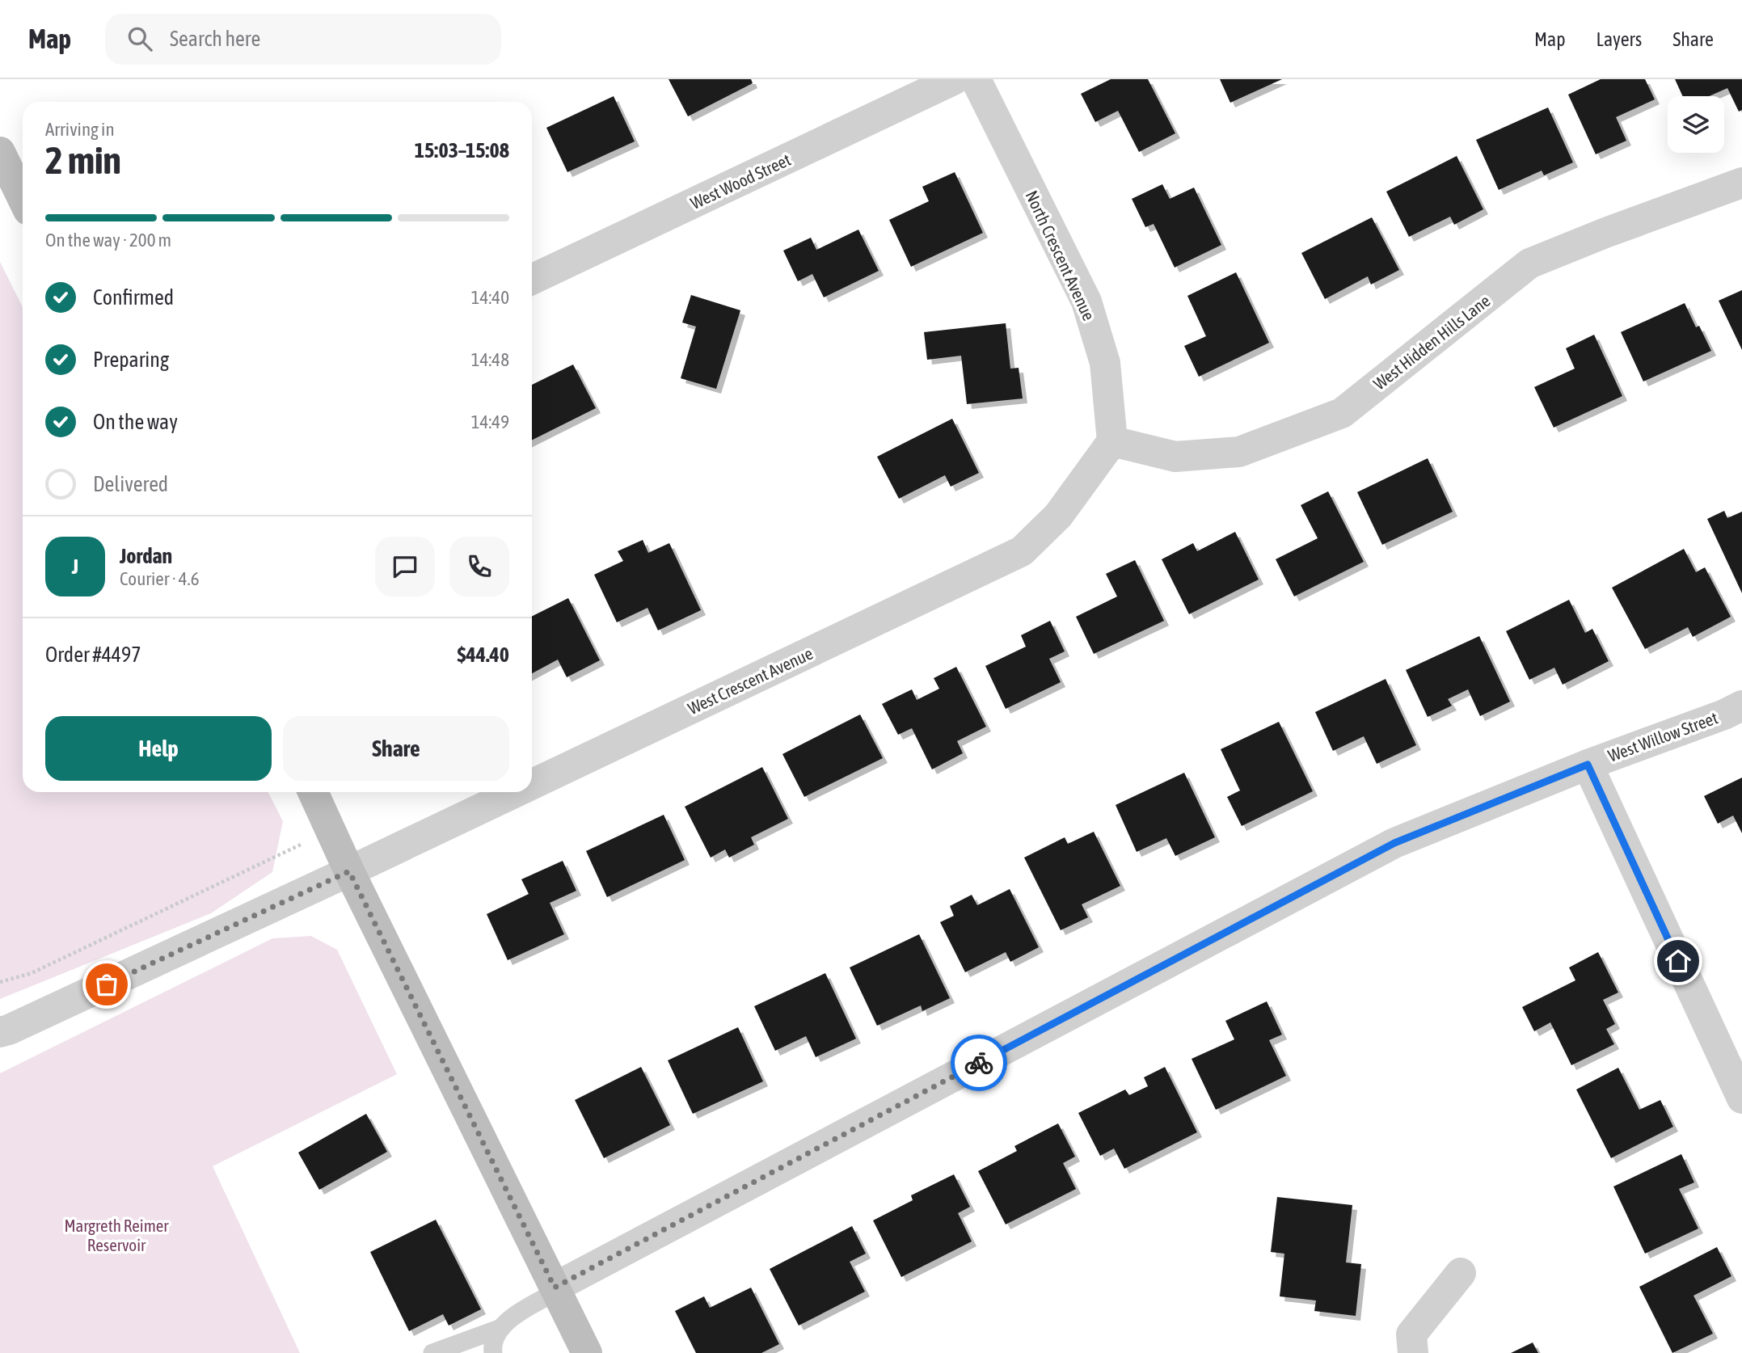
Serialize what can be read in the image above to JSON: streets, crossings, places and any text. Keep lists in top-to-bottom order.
{
  "streets": {
    "street": [
      "West Wood Street",
      "North Crescent Avenue",
      "West Hidden Hills Lane",
      "West Crescent Avenue",
      "West Willow Street"
    ]
  },
  "crossings": [
    ["North Crescent Avenue", "West Hidden Hills Lane"],
    ["North Crescent Avenue", "West Crescent Avenue"],
    ["West Hidden Hills Lane", "West Crescent Avenue"]
  ],
  "parks": ["Margreth Reimer Reservoir"],
  "page": {
    "header": "Map",
    "search": "Search here",
    "nav": ["Map", "Layers", "Share"],
    "heading": ["2 min", "Arriving in", "15:03–15:08"],
    "panel": [
      "Jordan",
      "Courier · 4.6",
      "Order #4497",
      "$44.40"
    ],
    "bar": "On the way · 200 m",
    "list": [
      ["Confirmed", "14:40"],
      ["Preparing", "14:48"],
      ["On the way", "14:49"],
      "Delivered"
    ],
    "round": "J",
    "buttons": ["Help", "Share"]
  }
}
